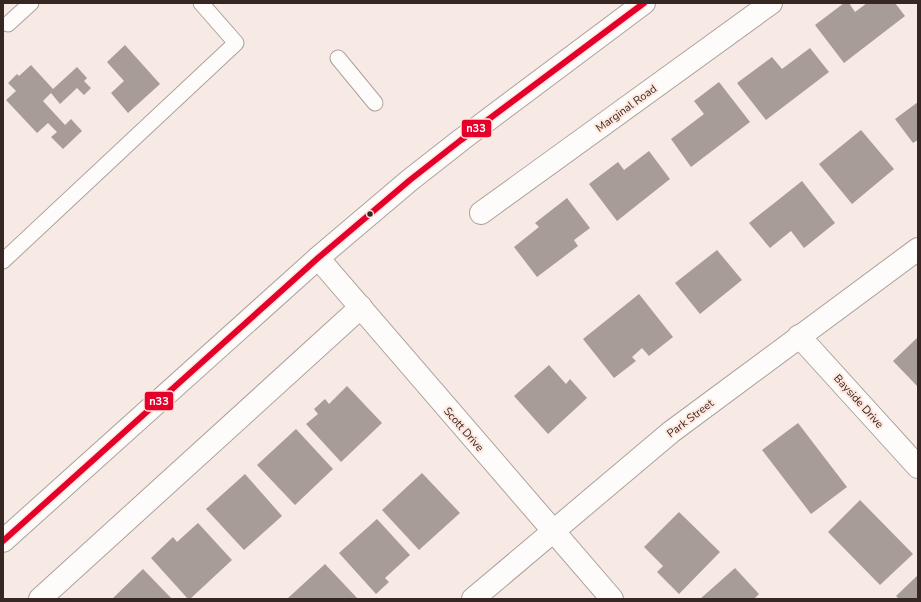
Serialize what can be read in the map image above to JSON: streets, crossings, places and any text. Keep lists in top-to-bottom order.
{
  "streets": {
    "main road": [
      "Marginal Road",
      "Bayside Drive",
      "Park Street",
      "Scott Drive"
    ]
  },
  "crossings": [
    ["Bayside Drive", "Park Street"],
    ["Park Street", "Scott Drive"]
  ],
  "lines": ["transit line n33"]
}
